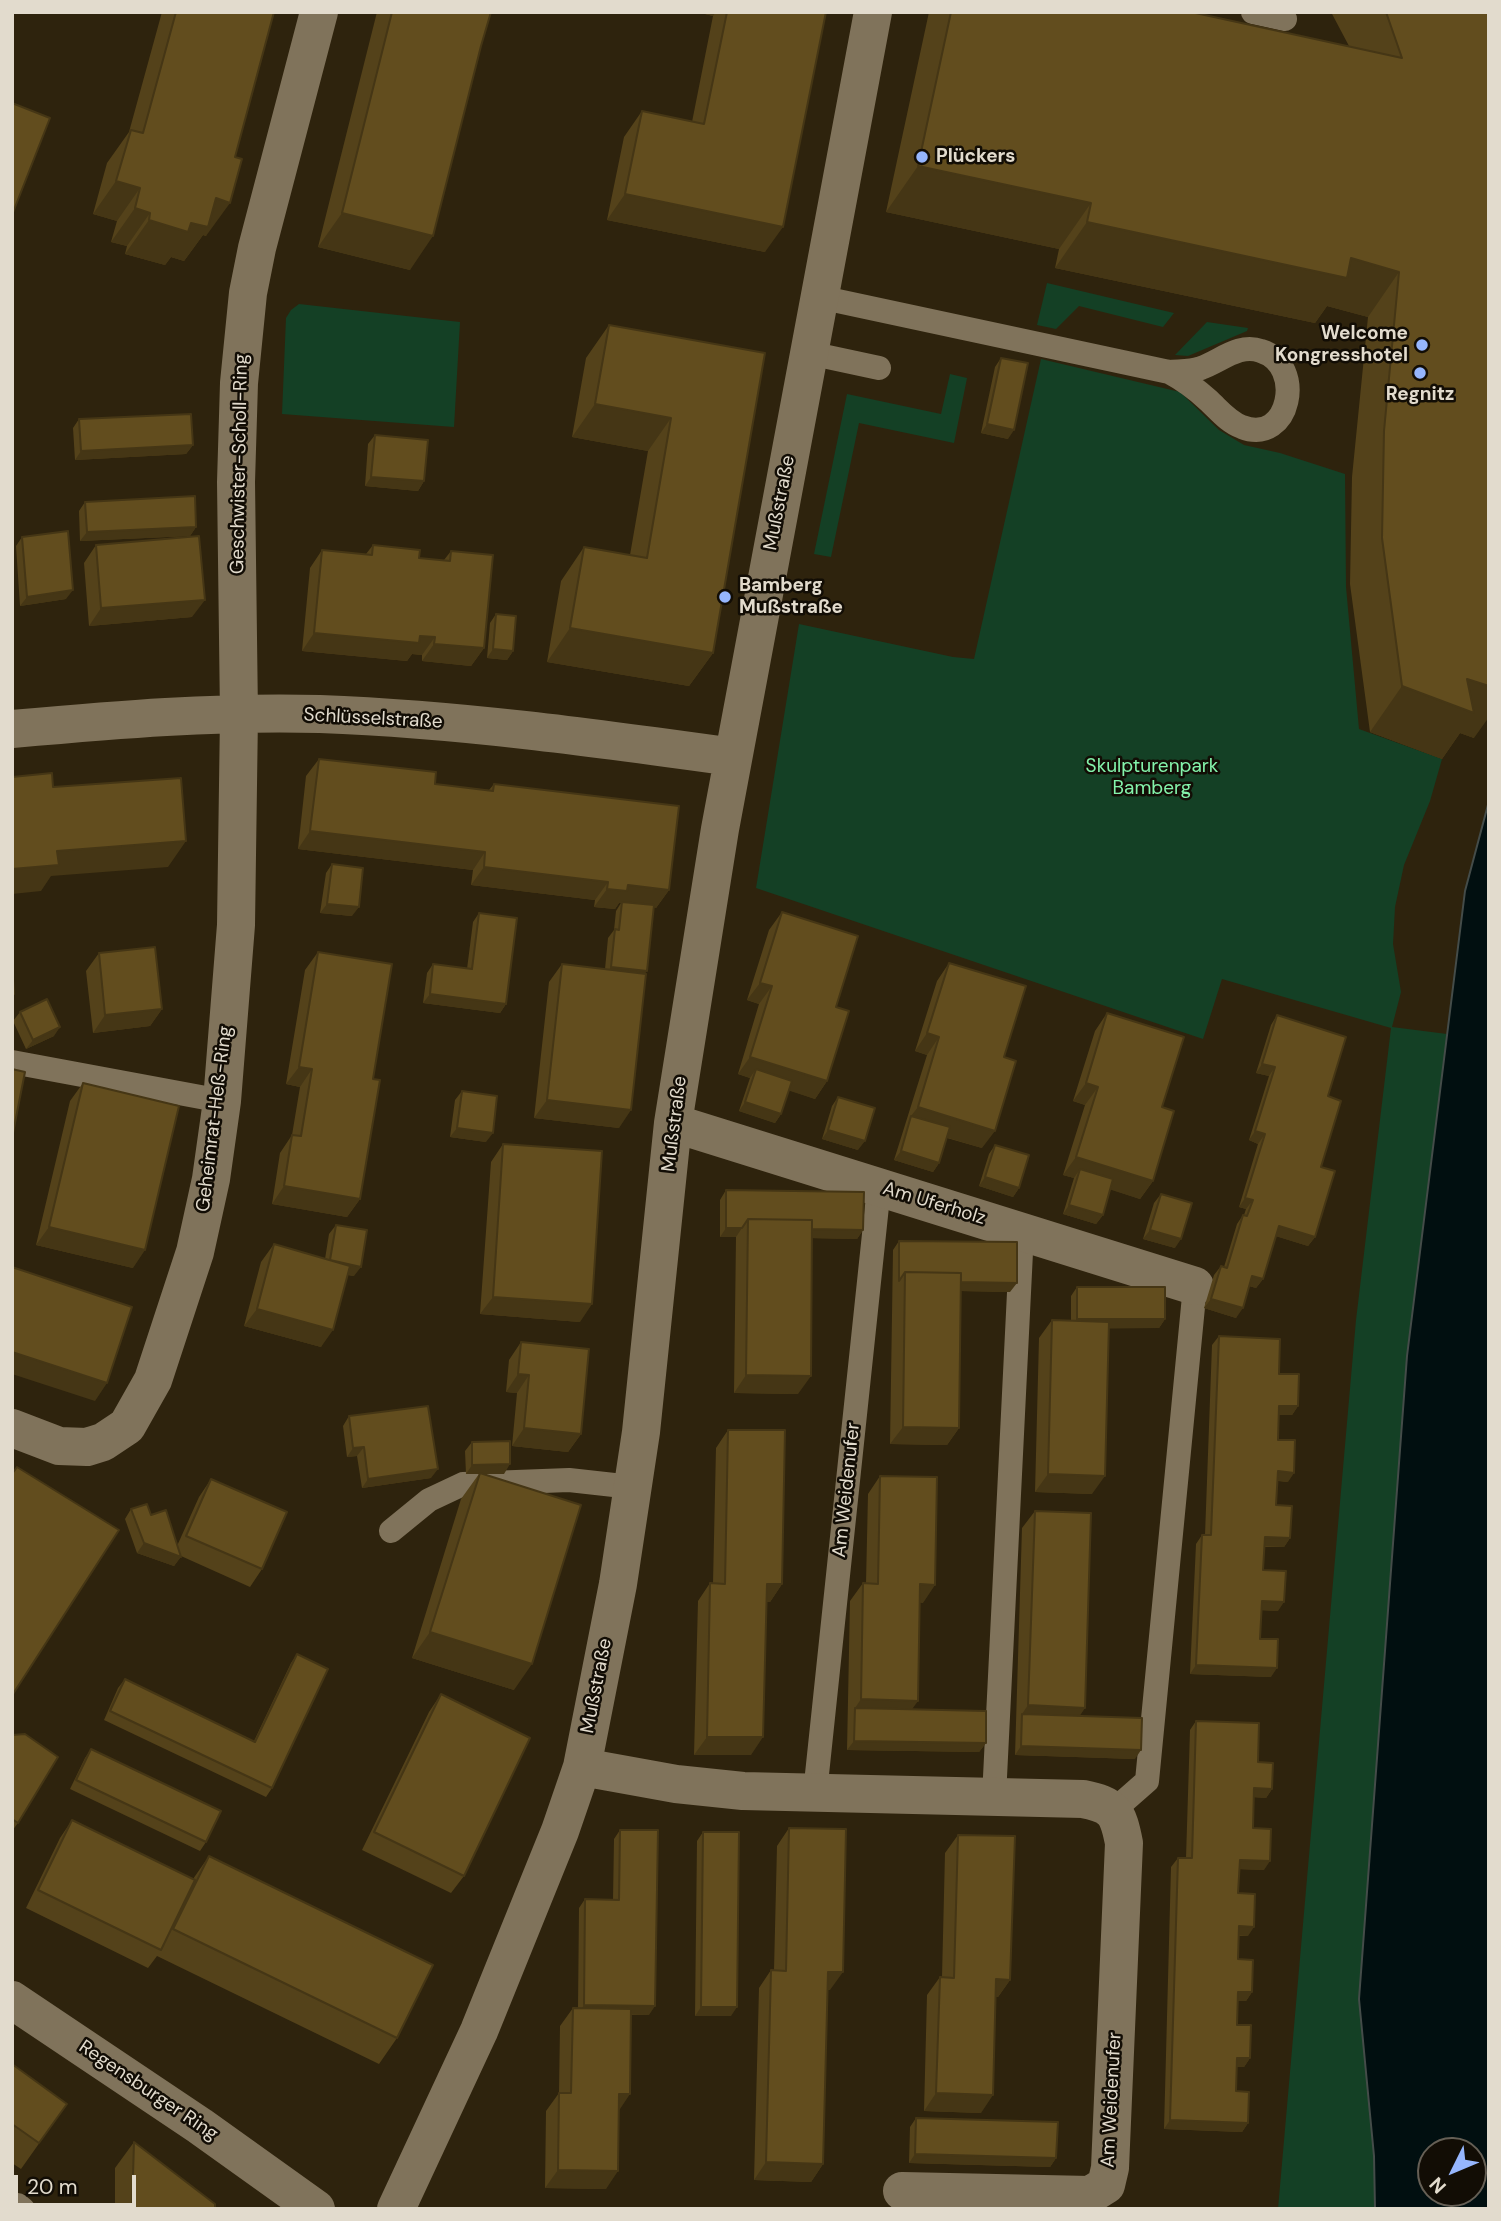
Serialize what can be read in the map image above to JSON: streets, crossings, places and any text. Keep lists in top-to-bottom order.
{
  "streets": {
    "street": [
      "Geschwister-Scholl-Ring",
      "Mußstraße",
      "Schlüsselstraße",
      "Geheimrat-Heß-Ring",
      "Am Uferholz",
      "Am Weidenufer",
      "Regensburger Ring"
    ]
  },
  "crossings": [
    ["Geschwister-Scholl-Ring", "Schlüsselstraße"],
    ["Geschwister-Scholl-Ring", "Geheimrat-Heß-Ring"],
    ["Mußstraße", "Schlüsselstraße"],
    ["Mußstraße", "Am Uferholz"],
    ["Schlüsselstraße", "Geheimrat-Heß-Ring"],
    ["Am Uferholz", "Am Weidenufer"]
  ],
  "parks": ["Skulpturenpark Bamberg"],
  "places": [
    "Plückers",
    "Welcome Kongresshotel",
    "Regnitz",
    "Bamberg Mußstraße"
  ],
  "scale_bar": "20 m",
  "north": "bottom left"
}
